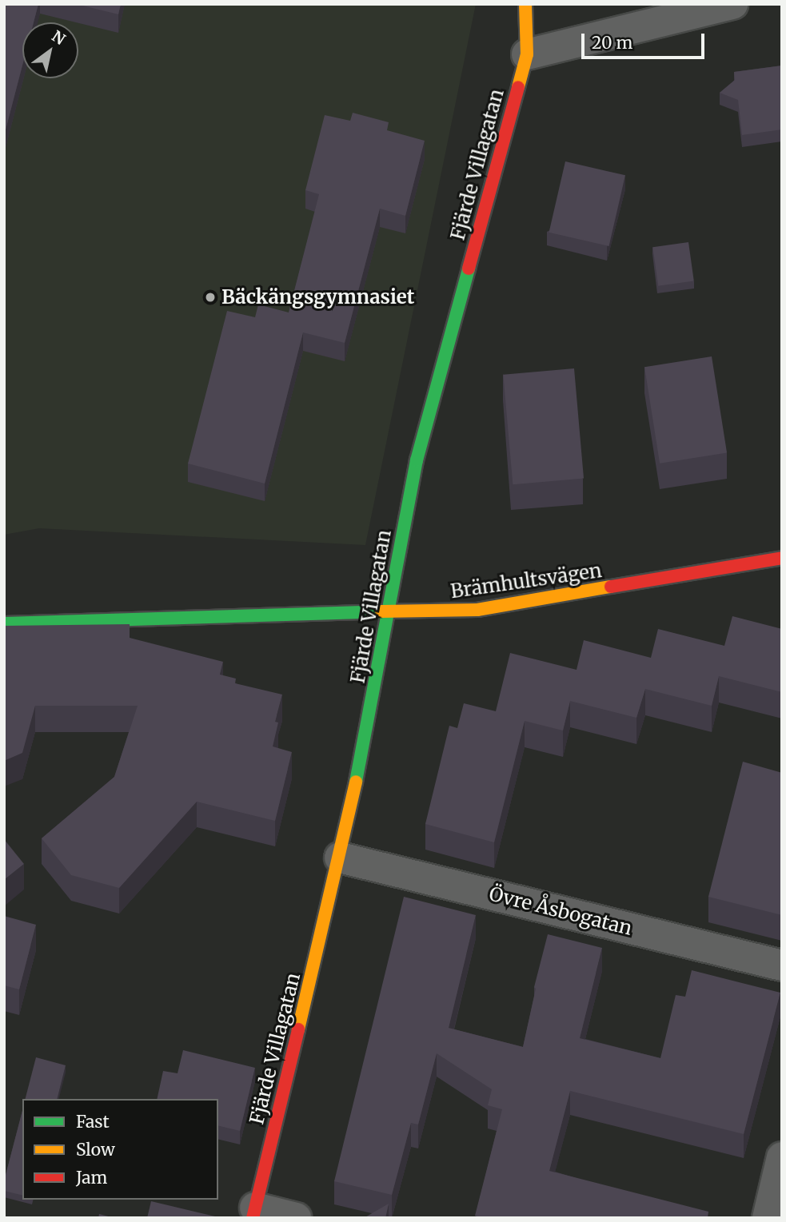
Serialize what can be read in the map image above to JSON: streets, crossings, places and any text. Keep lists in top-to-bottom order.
{
  "streets": {
    "street": ["Fjärde Villagatan", "Brämhultsvägen", "Övre Åsbogatan"]
  },
  "crossings": [
    ["Fjärde Villagatan", "Brämhultsvägen"],
    ["Fjärde Villagatan", "Övre Åsbogatan"]
  ],
  "places": ["Bäckängsgymnasiet"],
  "legend": ["Fast", "Slow", "Jam"],
  "scale_bar": "20 m",
  "north": "top right"
}
